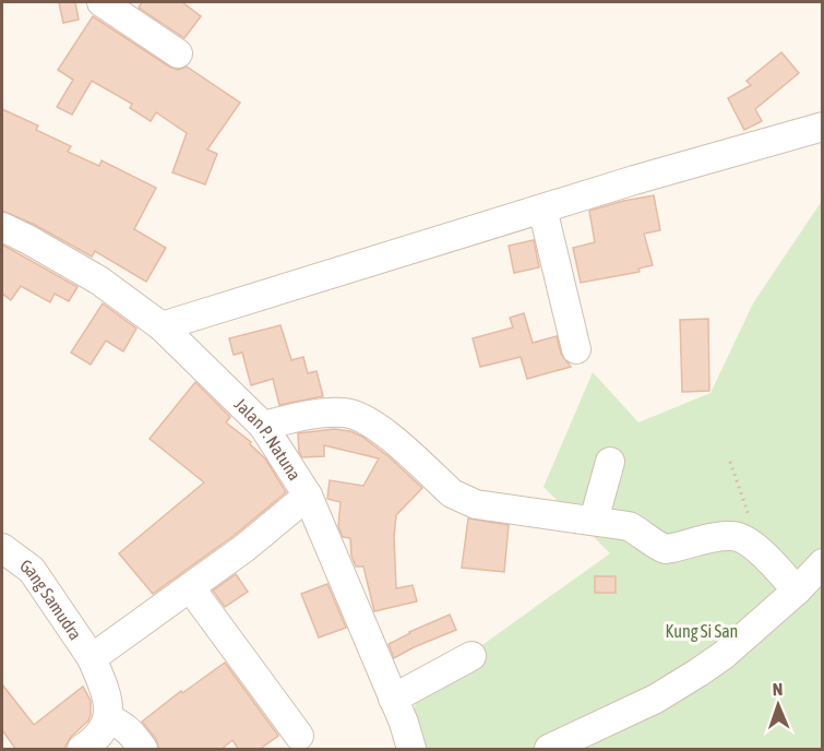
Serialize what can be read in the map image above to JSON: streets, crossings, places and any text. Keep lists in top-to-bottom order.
{
  "streets": {
    "street": ["Jalan P. Natuna", "Gang Samudra"]
  },
  "parks": ["Kung Si San"],
  "north": "top"
}
